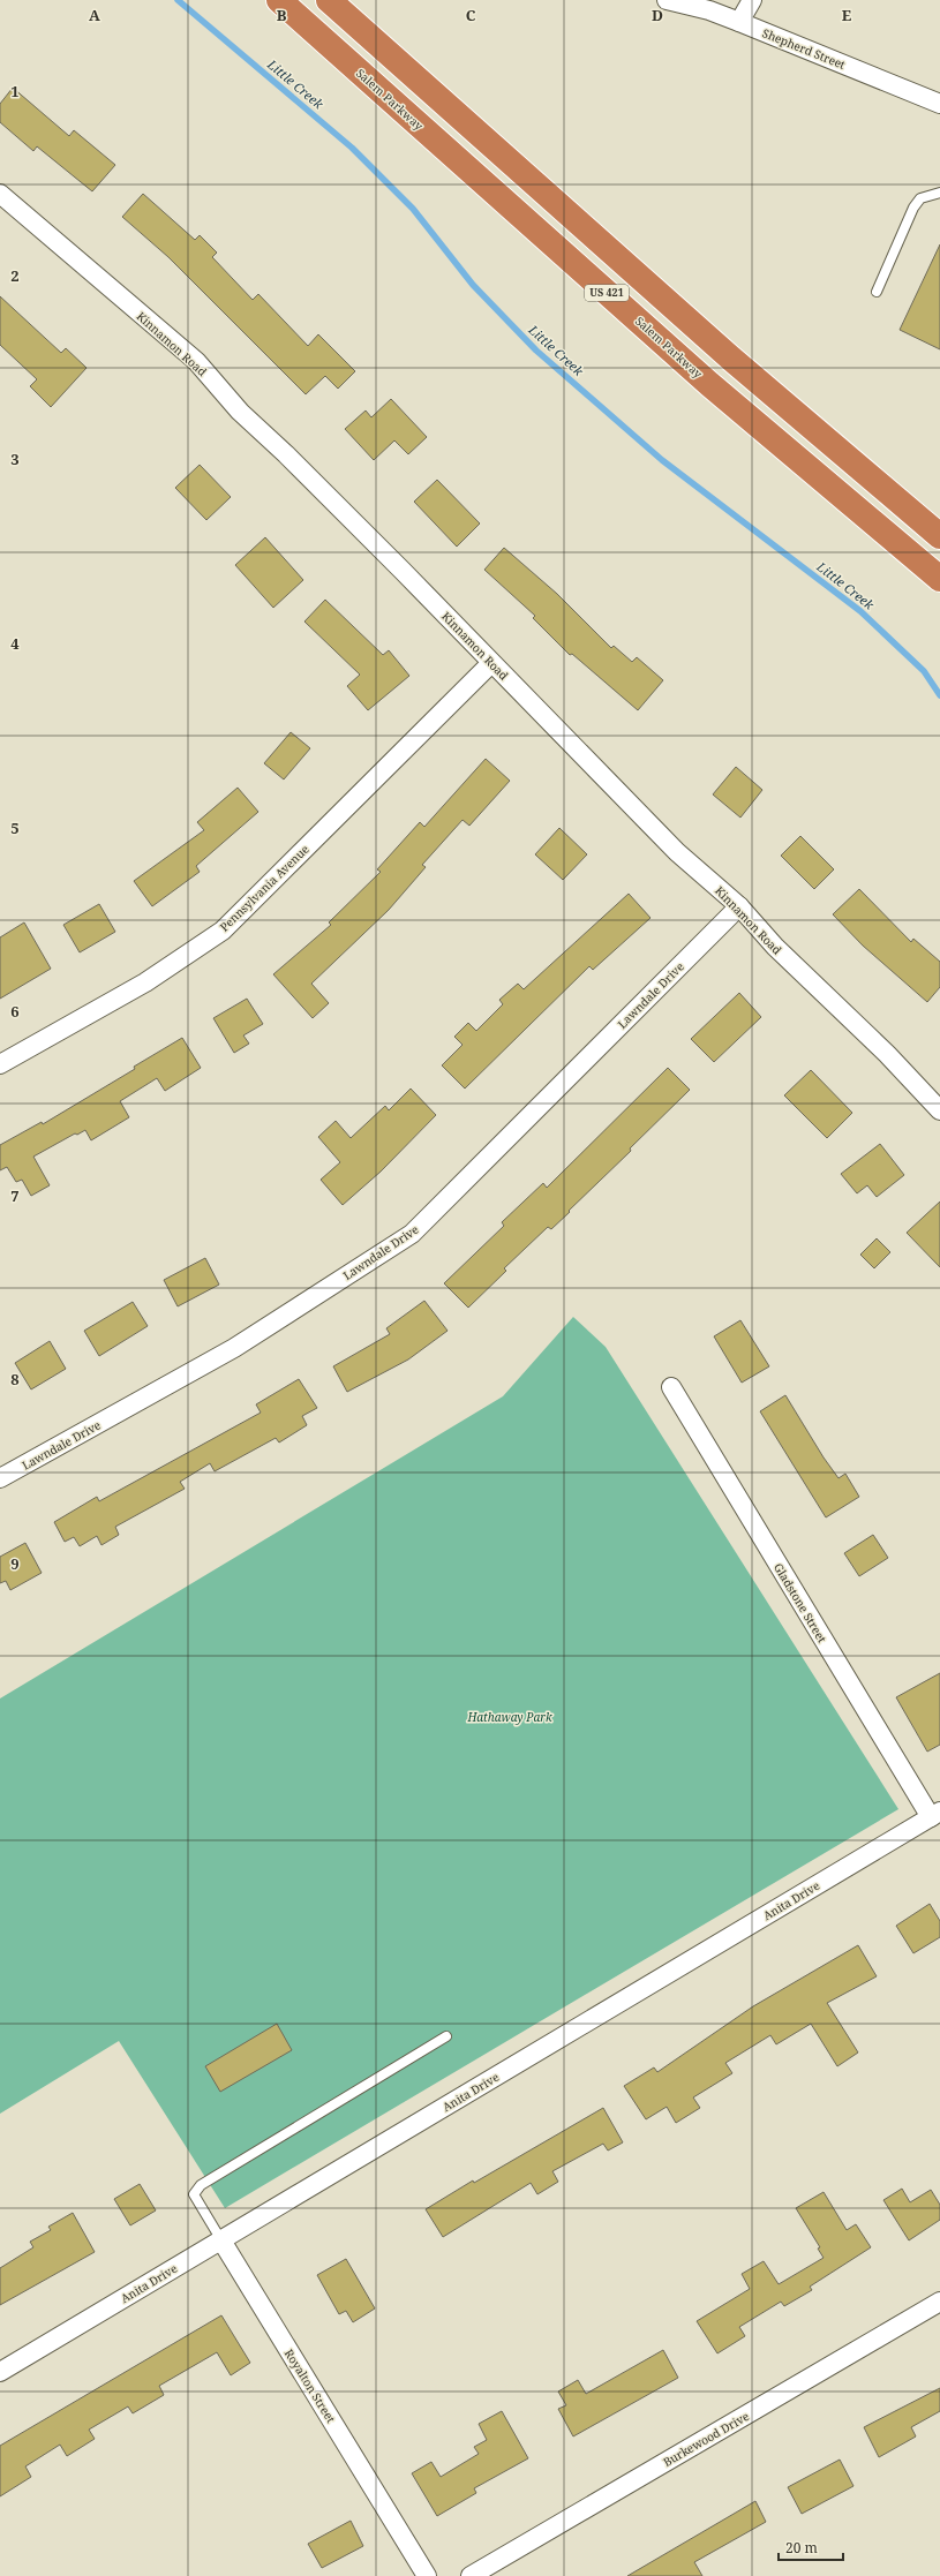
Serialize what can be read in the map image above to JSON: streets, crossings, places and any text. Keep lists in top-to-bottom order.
{
  "streets": {
    "highway": ["Salem Parkway", "US 421"],
    "street": [
      "Shepherd Street",
      "Kinnamon Road",
      "Pennsylvania Avenue",
      "Lawndale Drive",
      "Gladstone Street",
      "Anita Drive",
      "Royalton Street",
      "Burkewood Drive"
    ]
  },
  "crossings": [
    ["Kinnamon Road", "Pennsylvania Avenue"],
    ["Kinnamon Road", "Lawndale Drive"],
    ["Gladstone Street", "Anita Drive"],
    ["Anita Drive", "Royalton Street"]
  ],
  "water": ["Little Creek"],
  "parks": ["Hathaway Park"],
  "scale_bar": "20 m",
  "grid": {
    "columns": [
      "A",
      "B",
      "C",
      "D",
      "E"
    ],
    "rows": [
      "1",
      "2",
      "3",
      "4",
      "5",
      "6",
      "7",
      "8",
      "9"
    ]
  }
}
